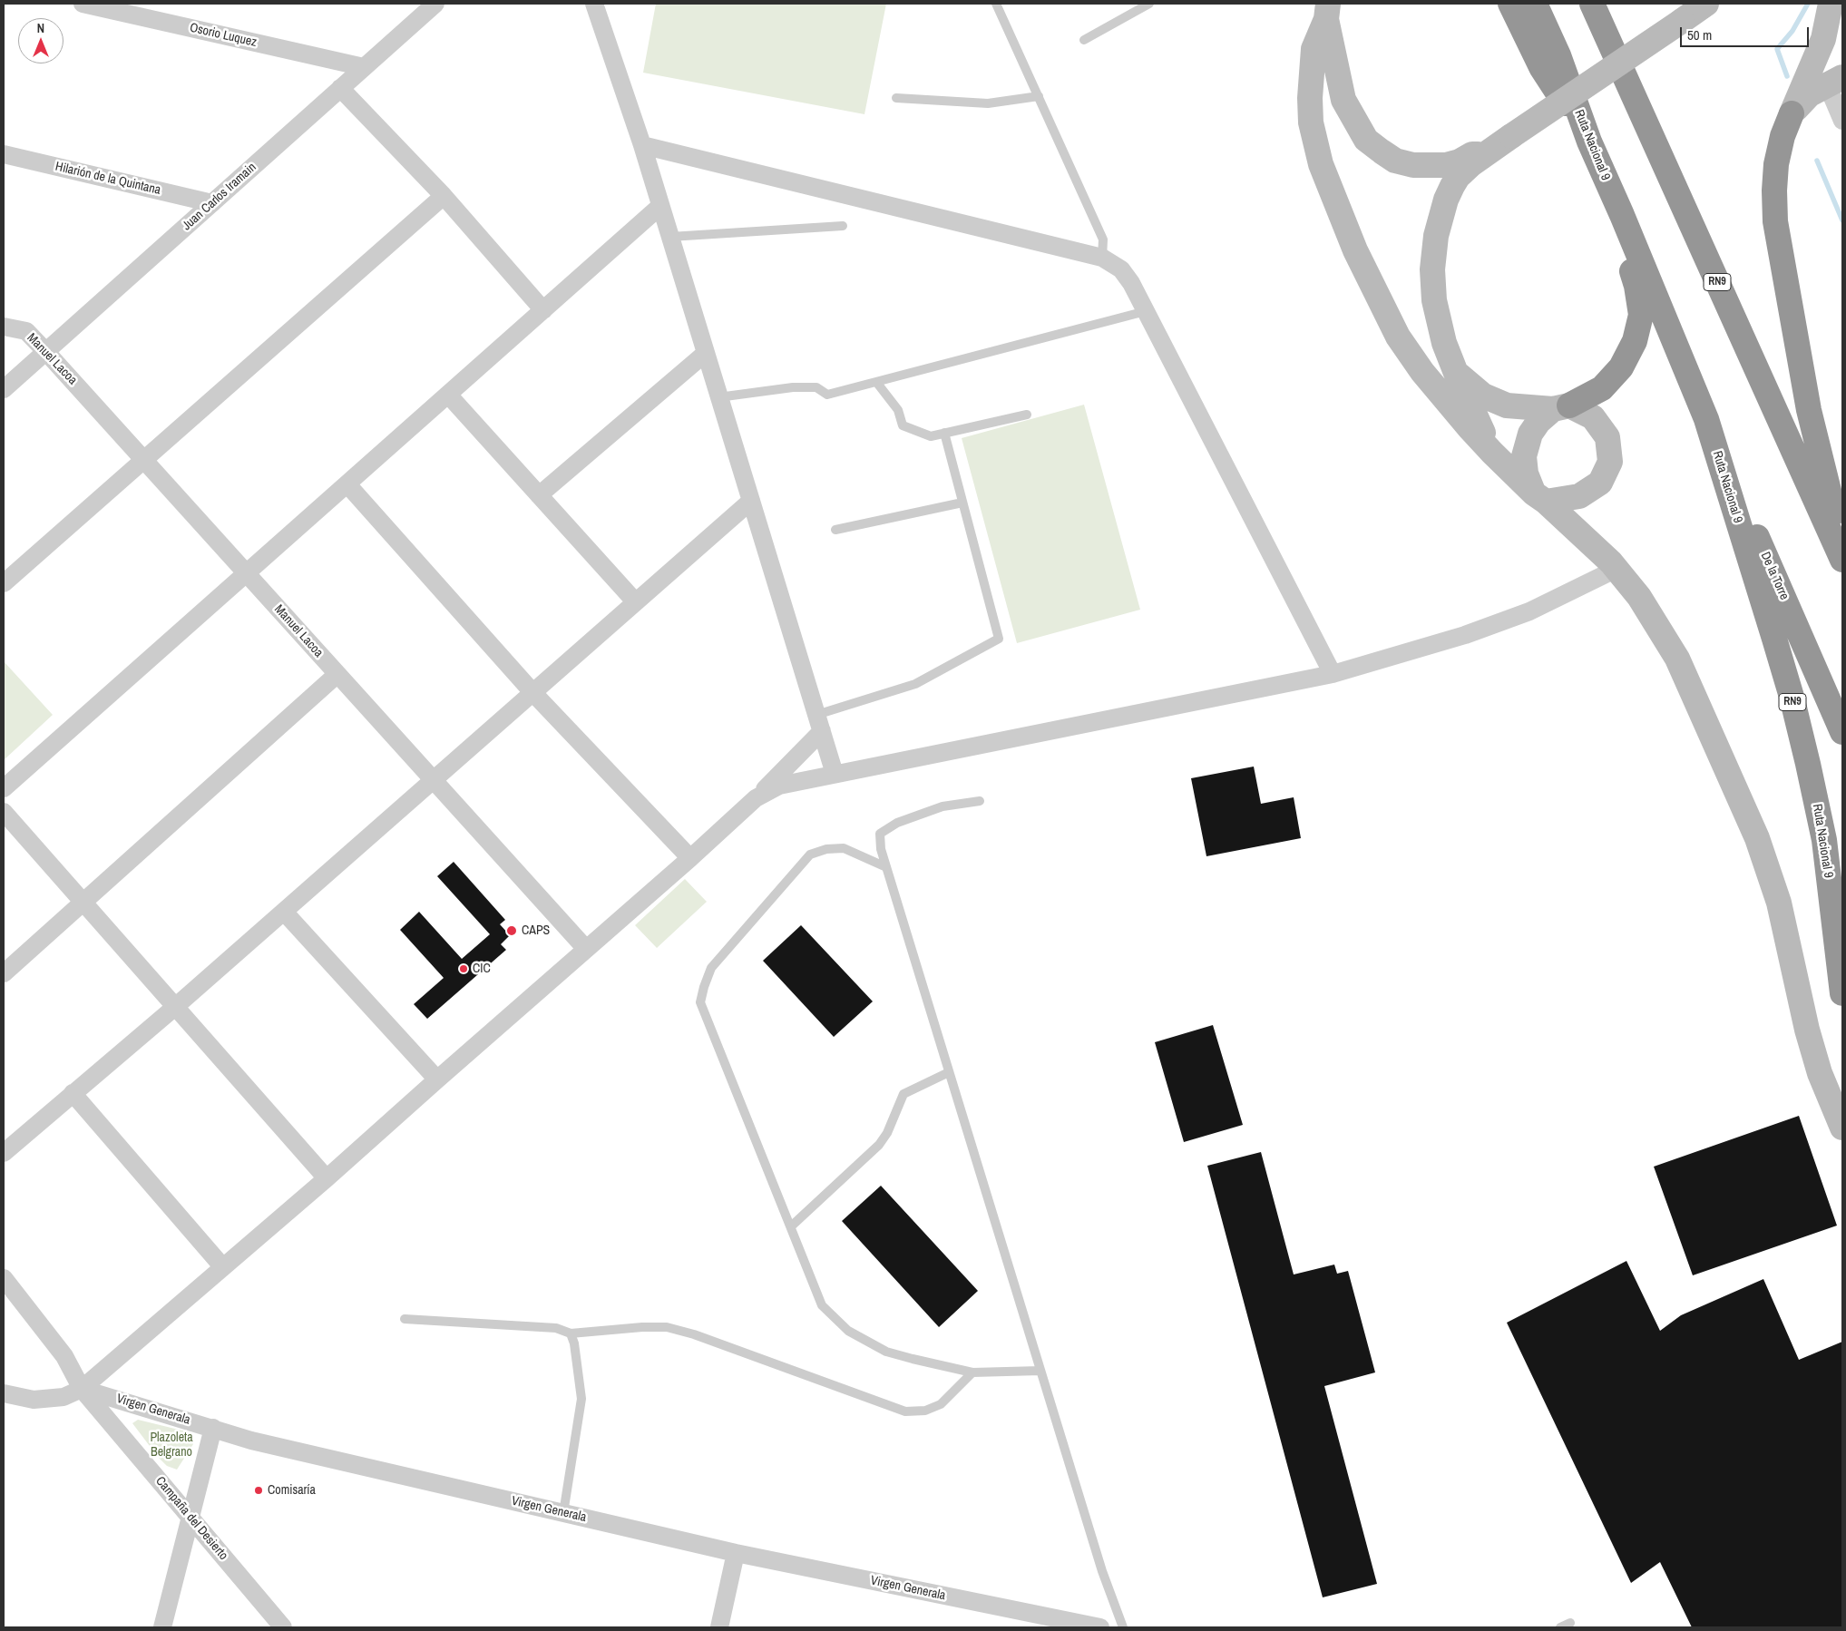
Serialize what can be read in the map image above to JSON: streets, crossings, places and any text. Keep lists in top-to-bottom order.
{
  "streets": {
    "highway": ["Ruta Nacional 9", "RN9", "De la Torre"],
    "street": [
      "Osorio Luquez",
      "Hilarión de la Quintana",
      "Juan Carlos Iramain",
      "Manuel Lacoa",
      "Virgen Generala",
      "Campaña del Desierto"
    ]
  },
  "crossings": [
    ["Osorio Luquez", "Juan Carlos Iramain"],
    ["Ruta Nacional 9", "De la Torre"],
    ["Hilarión de la Quintana", "Juan Carlos Iramain"],
    ["Juan Carlos Iramain", "Manuel Lacoa"],
    ["Virgen Generala", "Campaña del Desierto"]
  ],
  "parks": ["Plazoleta Belgrano"],
  "places": ["CAPS", "CIC", "Comisaría"],
  "scale_bar": "50 m",
  "north": "top"
}
